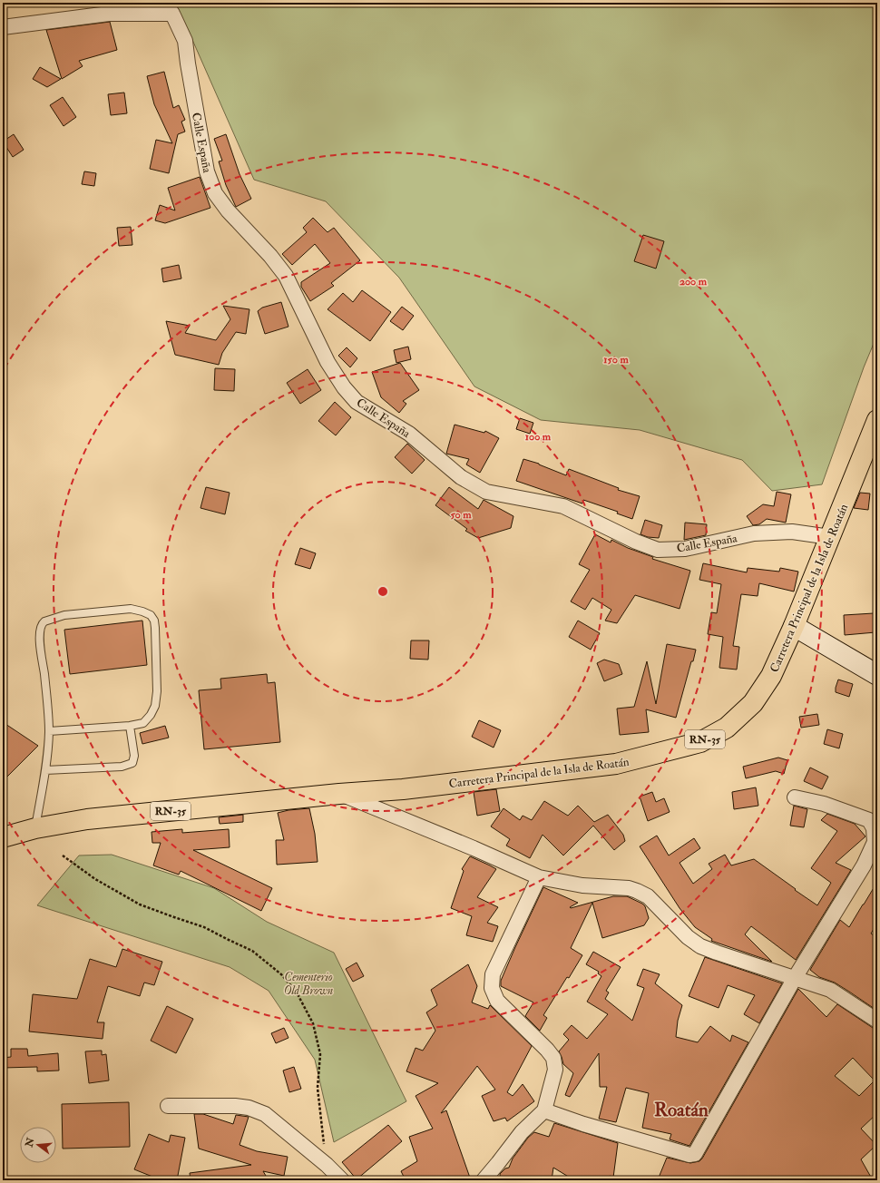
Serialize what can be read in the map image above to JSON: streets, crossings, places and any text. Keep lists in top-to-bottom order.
{
  "streets": {
    "main road": ["Carretera Principal de la Isla de Roatán", "RN-35"],
    "street": ["Calle España"]
  },
  "crossings": [
    ["Calle España", "Carretera Principal de la Isla de Roatán"]
  ],
  "districts": ["Roatán"],
  "parks": ["Cementerio Old Brown"],
  "north": "left",
  "rings": [
    "200 m",
    "150 m",
    "100 m",
    "50 m"
  ]
}
